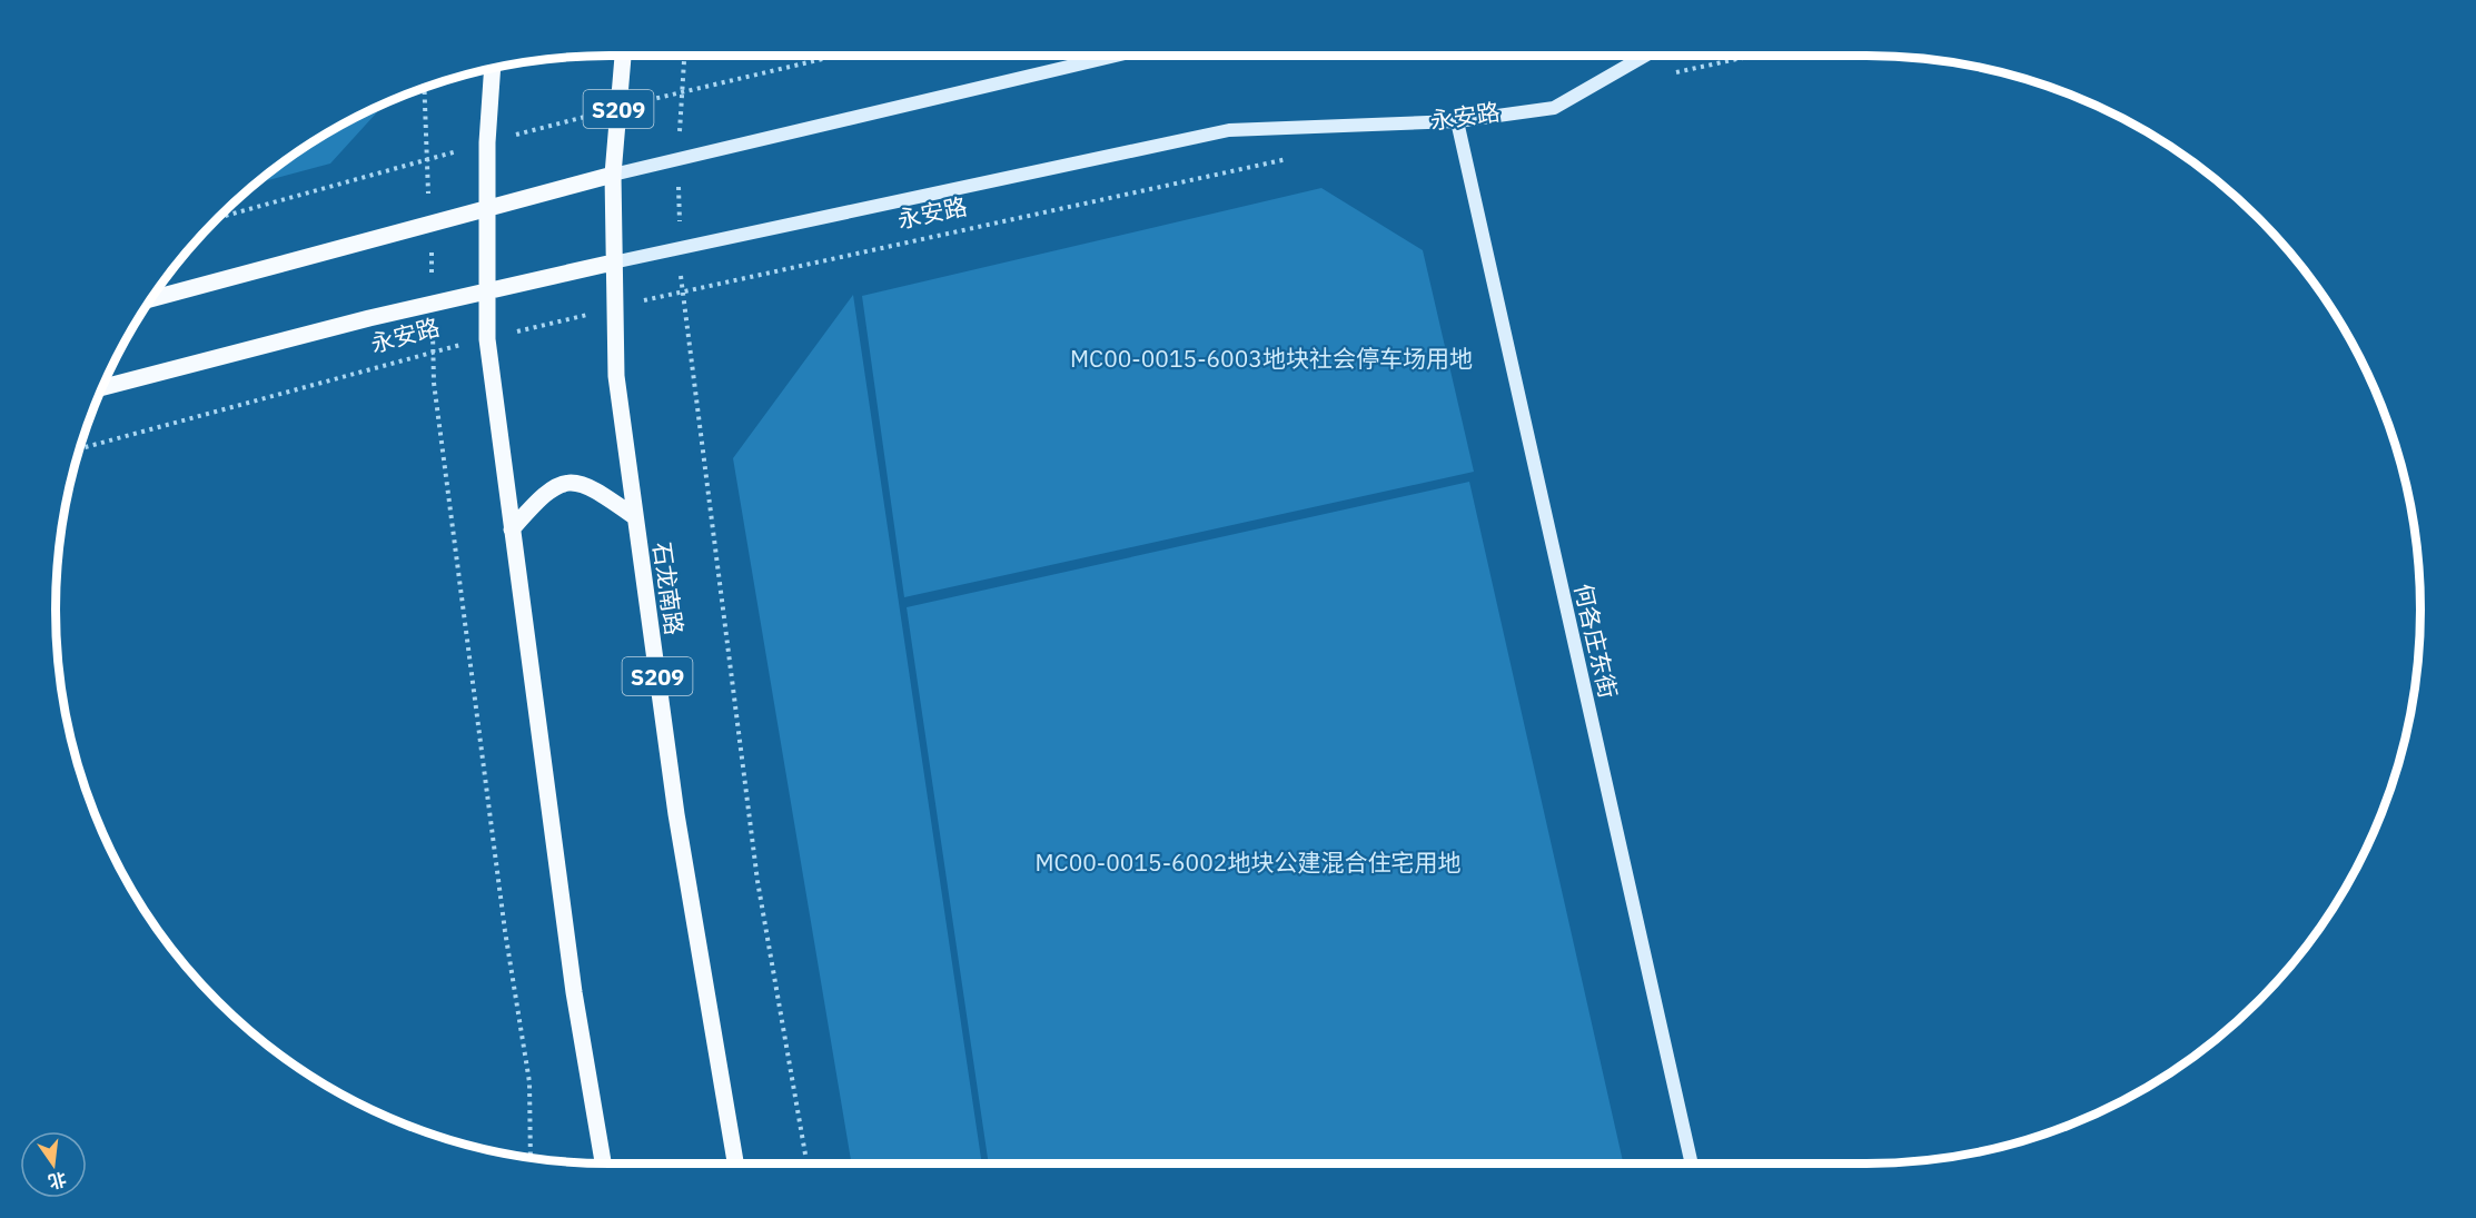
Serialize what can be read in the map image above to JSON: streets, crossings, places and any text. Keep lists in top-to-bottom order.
{
  "streets": {
    "main road": [
      "S209",
      "永安路",
      "石龙南路",
      "何各庄东街"
    ]
  },
  "crossings": [
    ["永安路", "石龙南路"]
  ],
  "parks": ["MC00-0015-6003地块社会停车场用地", "MC00-0015-6002地块公建混合住宅用地"],
  "north": "bottom"
}
